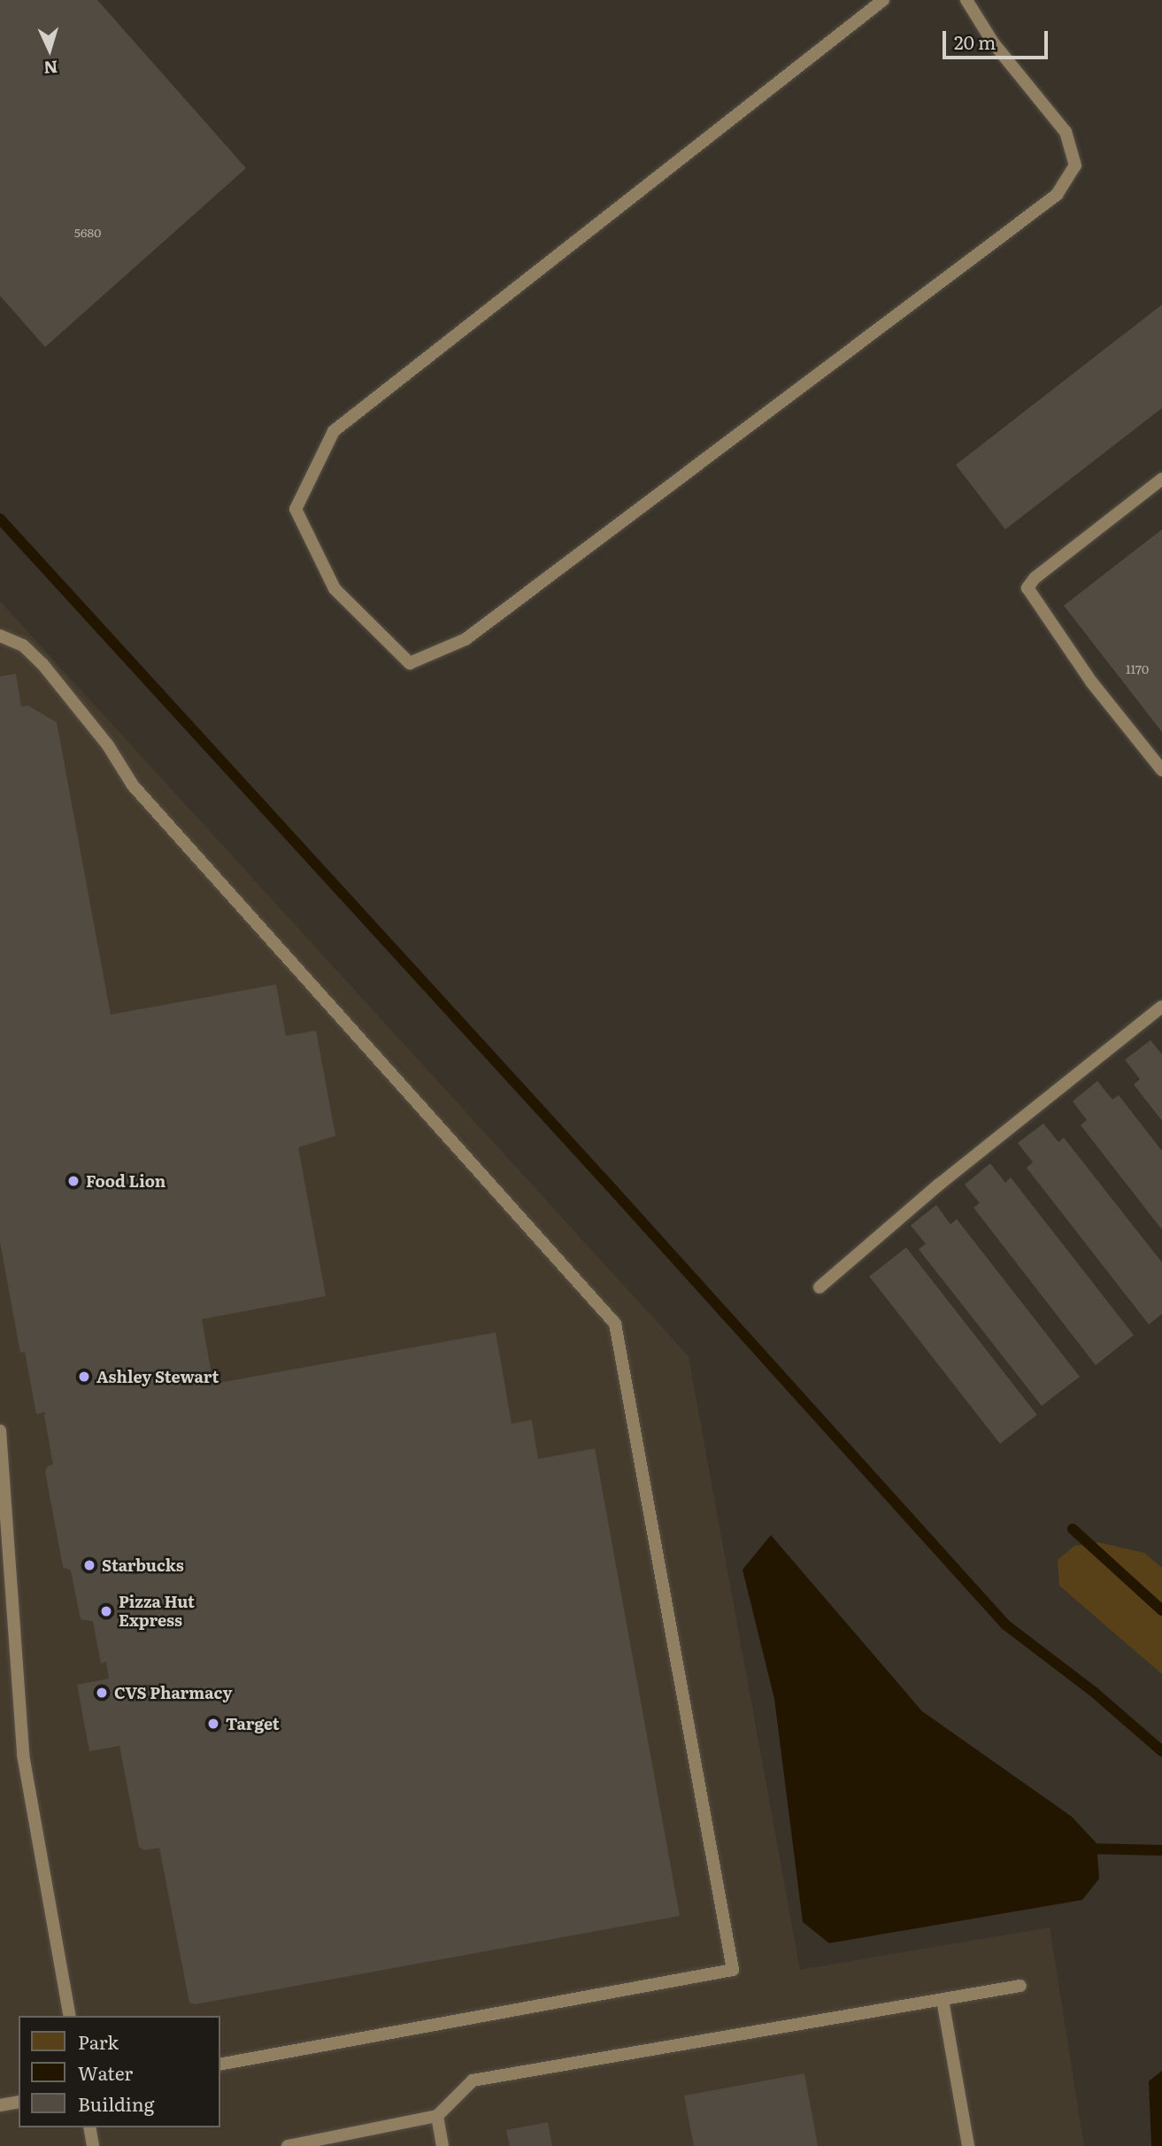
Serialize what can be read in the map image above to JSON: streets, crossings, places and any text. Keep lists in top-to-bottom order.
{
  "places": [
    "Food Lion",
    "Ashley Stewart",
    "Starbucks",
    "Pizza Hut Express",
    "CVS Pharmacy",
    "Target"
  ],
  "house_numbers": ["5680", "1170"],
  "legend": ["Park", "Water", "Building"],
  "scale_bar": "20 m",
  "north": "bottom"
}
